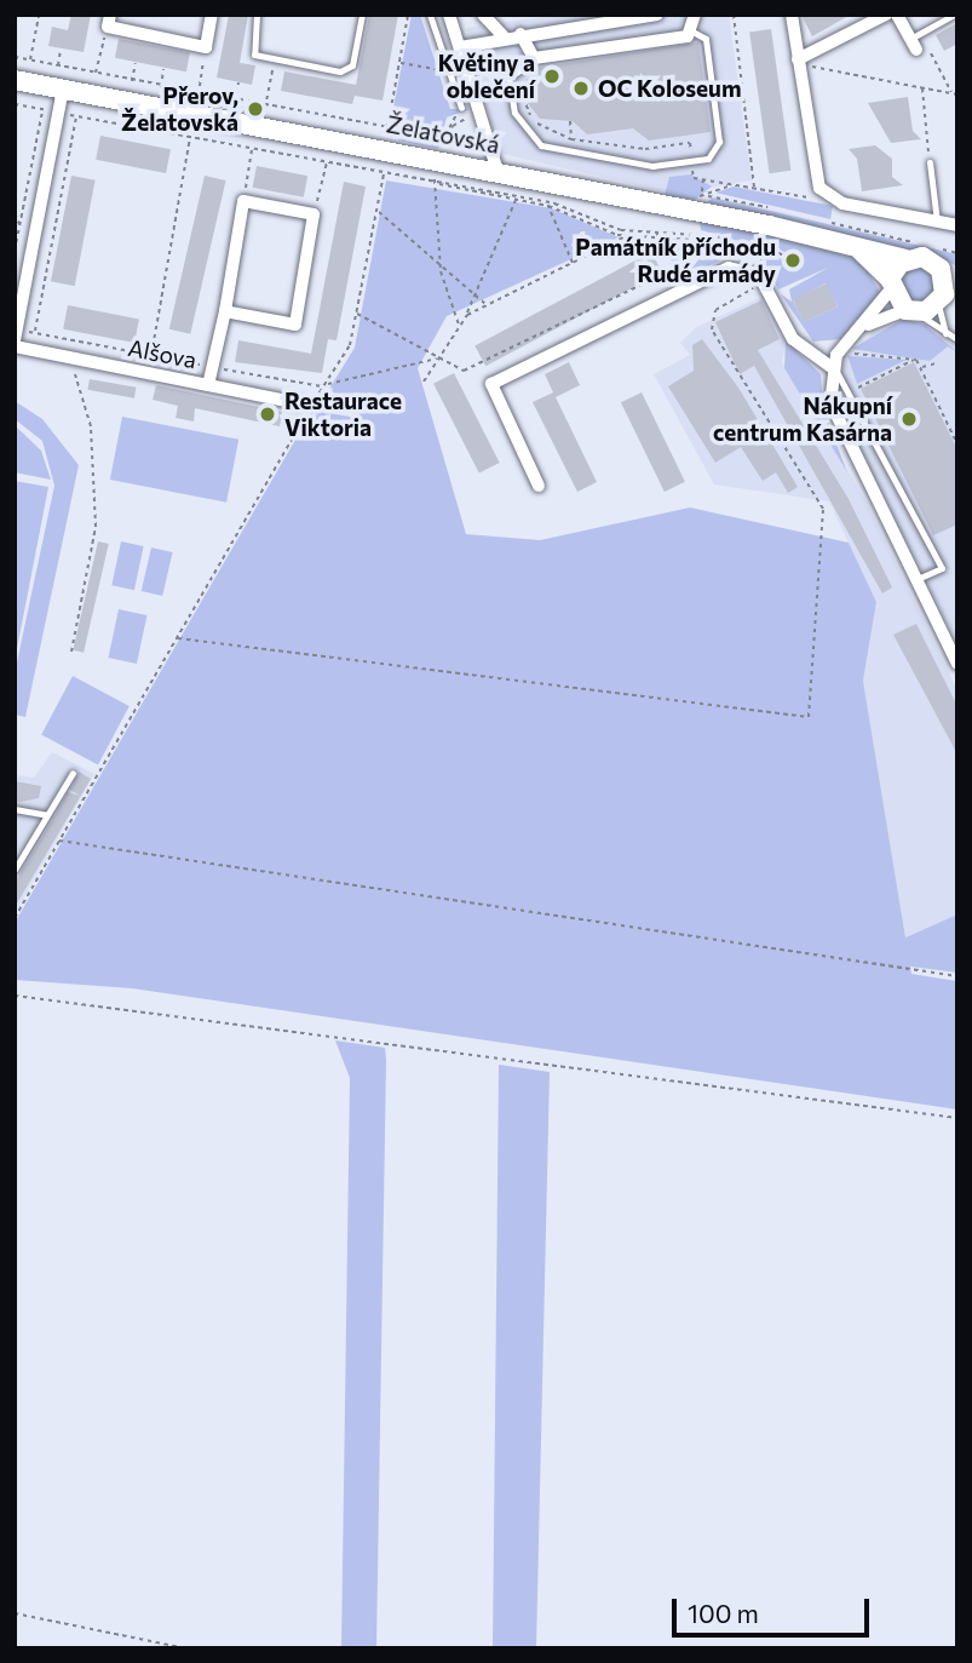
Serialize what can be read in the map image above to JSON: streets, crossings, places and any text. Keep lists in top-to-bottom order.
{
  "streets": {
    "main road": ["Želatovská"],
    "street": ["Alšova"]
  },
  "places": [
    "Květiny a oblečení",
    "OC Koloseum",
    "Přerov, Želatovská",
    "Památník příchodu Rudé armády",
    "Restaurace Viktoria",
    "Nákupní centrum Kasárna"
  ],
  "scale_bar": "100 m"
}
